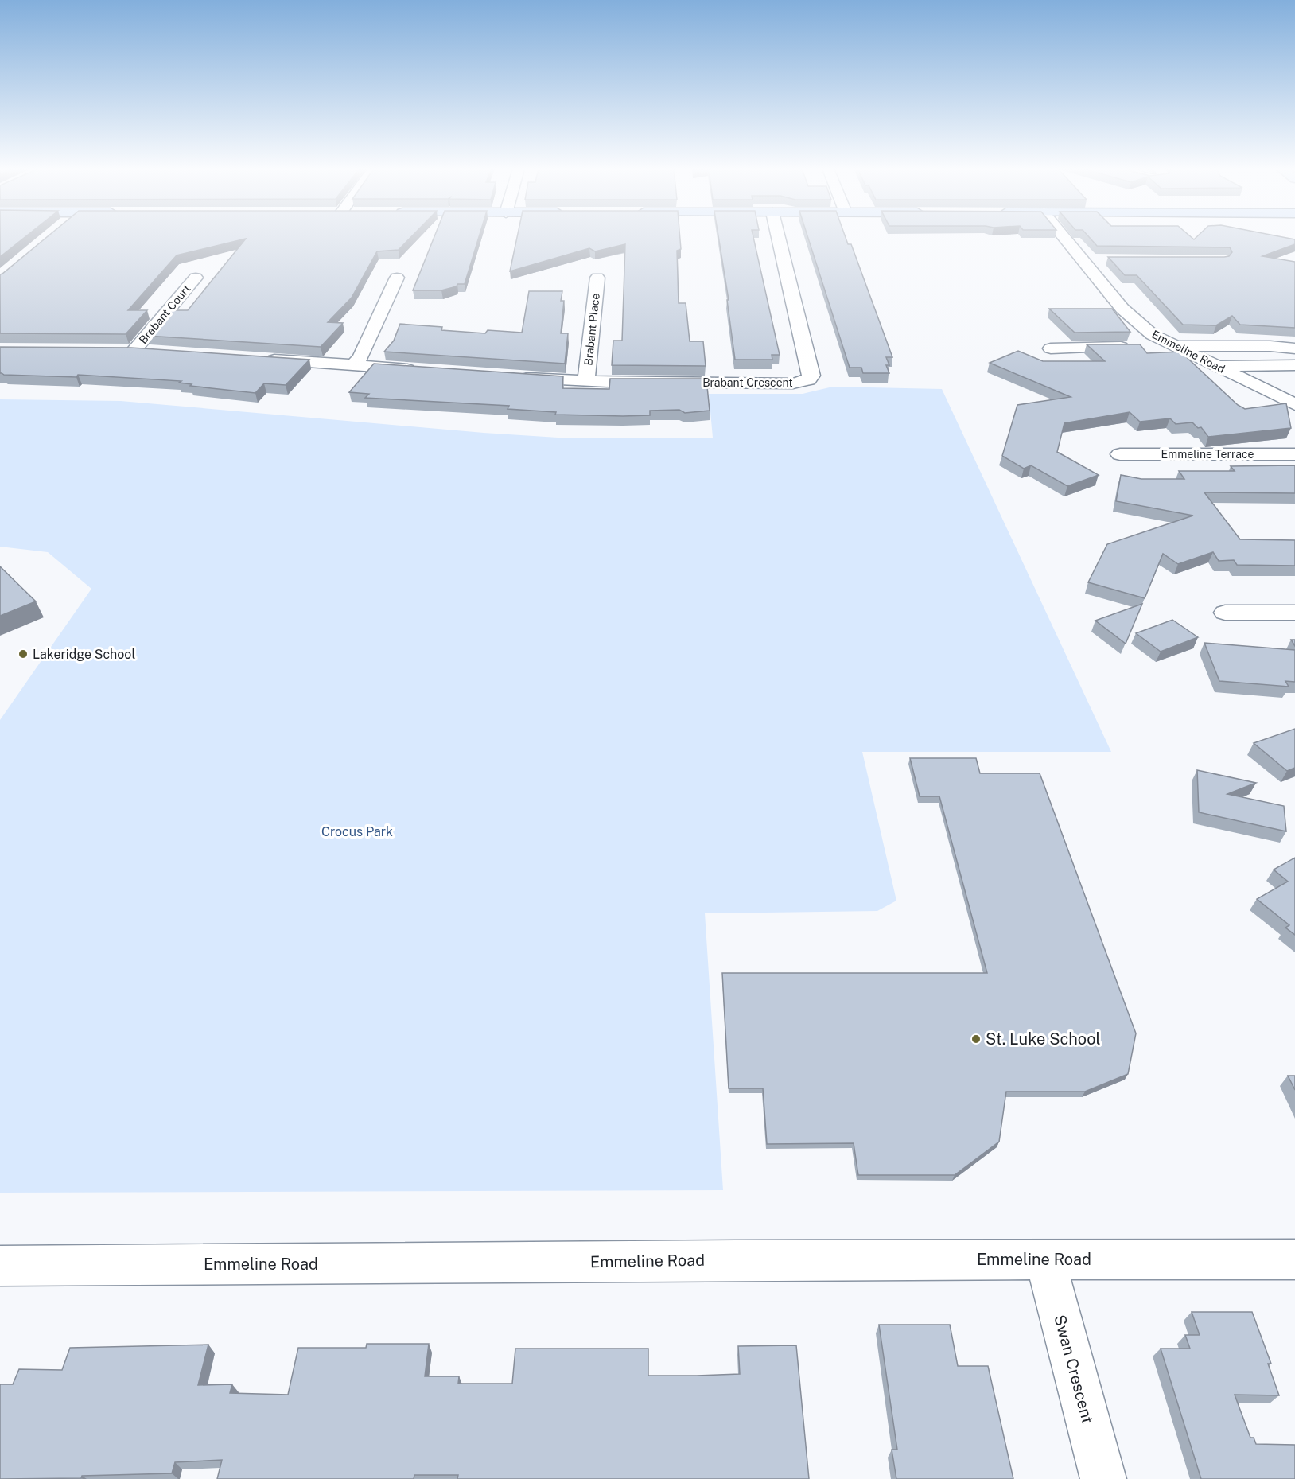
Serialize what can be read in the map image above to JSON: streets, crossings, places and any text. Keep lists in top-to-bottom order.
{
  "streets": {
    "street": [
      "Brabant Court",
      "Brabant Place",
      "Emmeline Road",
      "Brabant Crescent",
      "Emmeline Terrace",
      "Swan Crescent"
    ]
  },
  "crossings": [
    ["Brabant Place", "Brabant Crescent"],
    ["Emmeline Road", "Swan Crescent"]
  ],
  "parks": ["Crocus Park"],
  "places": ["Lakeridge School", "St. Luke School"]
}
